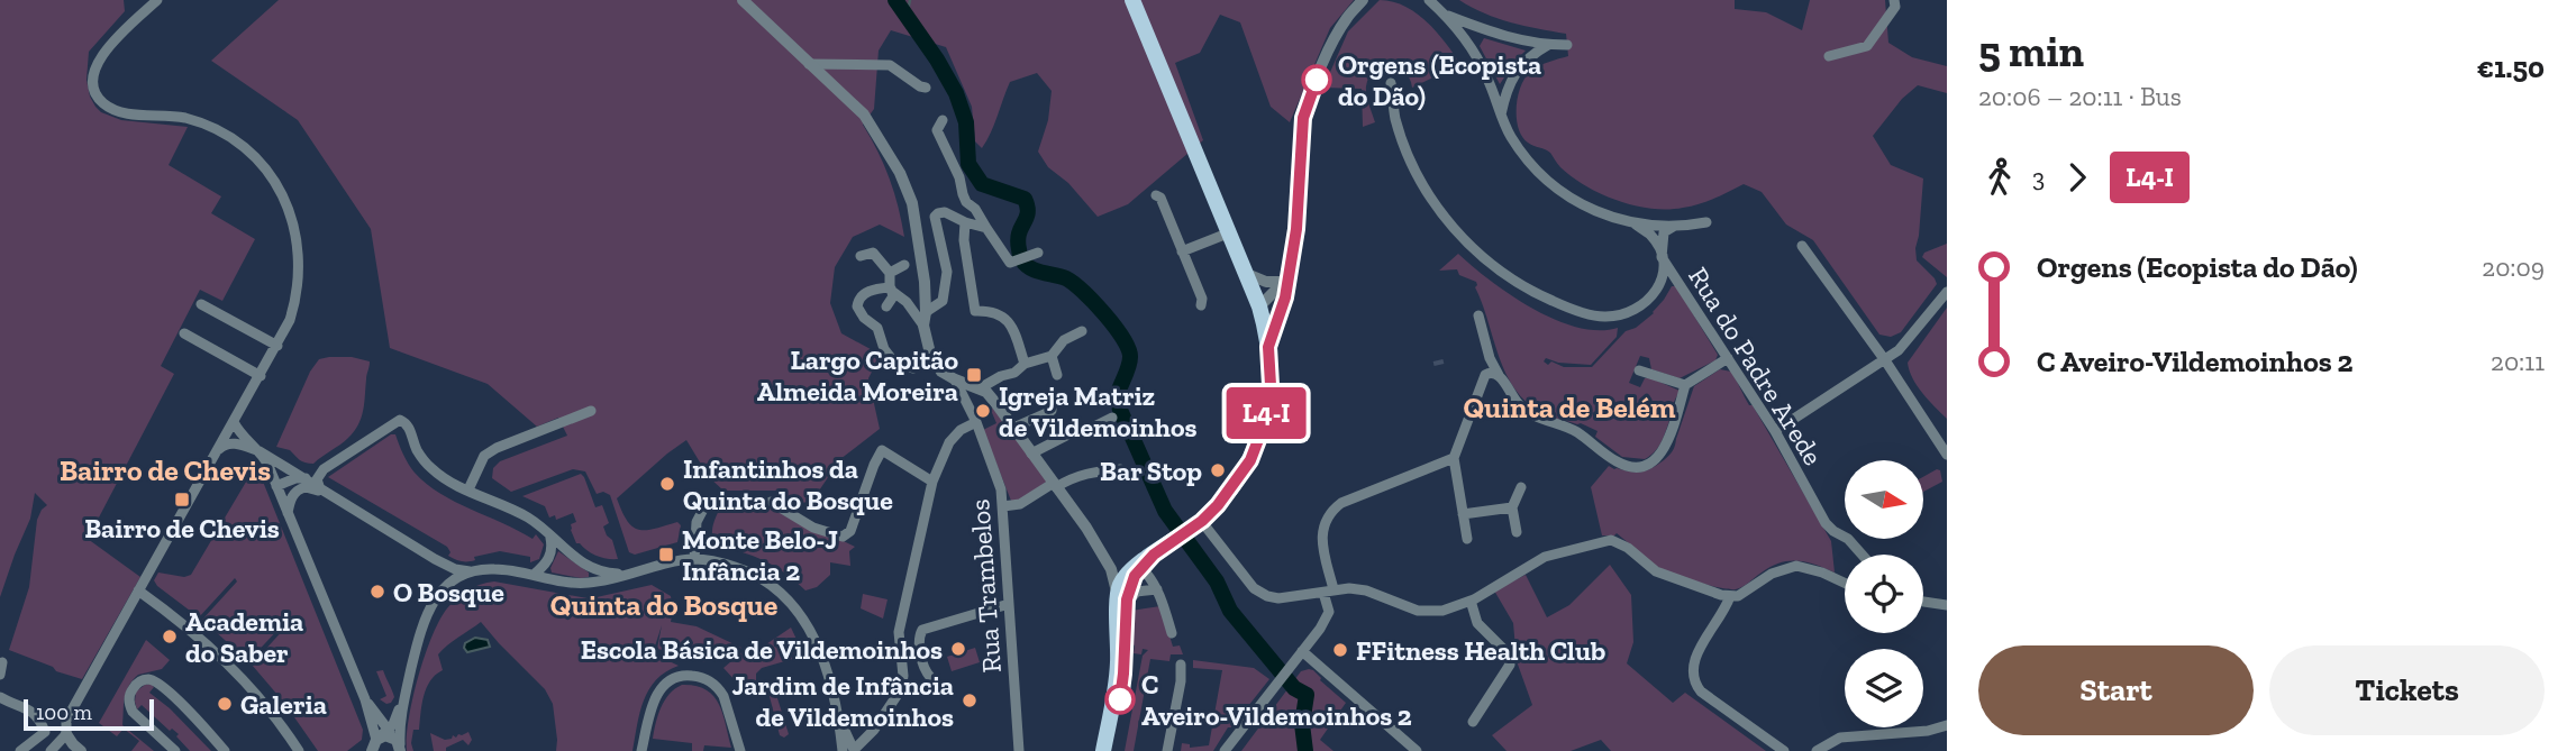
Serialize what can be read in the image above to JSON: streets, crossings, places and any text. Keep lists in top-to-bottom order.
{
  "streets": {
    "street": ["Rua do Padre Arede", "Rua Trambelos"]
  },
  "districts": ["Quinta de Belém", "Bairro de Chevis", "Quinta do Bosque"],
  "places": {
    "other": [
      "Orgens (Ecopista do Dão)",
      "Igreja Matriz de Vildemoinhos",
      "Bar Stop",
      "Infantinhos da Quinta do Bosque",
      "O Bosque",
      "Academia do Saber",
      "Escola Básica de Vildemoinhos",
      "FFitness Health Club",
      "C Aveiro-Vildemoinhos 2",
      "Jardim de Infância de Vildemoinhos",
      "Galeria"
    ],
    "transit": ["Largo Capitão Almeida Moreira", "Bairro de Chevis", "Monte Belo-J Infância 2"]
  },
  "lines": ["bus line L4-I"],
  "scale_bar": "100 m",
  "north": "right",
  "page": {
    "on_map": "L4-I",
    "heading": ["5 min", "20:06 – 20:11 · Bus", "€1.50"],
    "legs": ["3", "L4-I"],
    "list": [
      {
        "name": "Orgens (Ecopista do Dão)",
        "value": "20:09"
      },
      {
        "name": "C Aveiro-Vildemoinhos 2",
        "value": "20:11"
      }
    ],
    "buttons": ["Start", "Tickets"],
    "scale": "100 m"
  }
}
